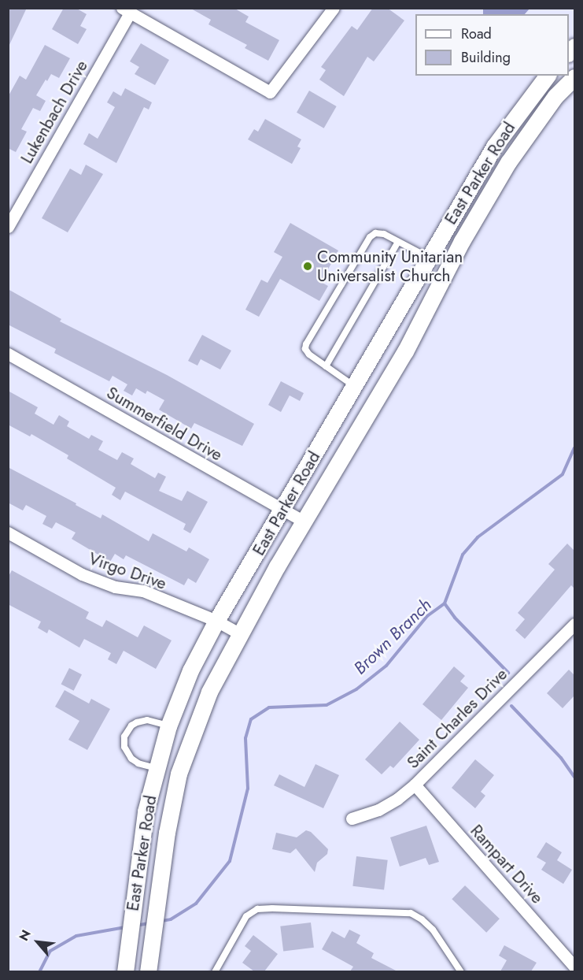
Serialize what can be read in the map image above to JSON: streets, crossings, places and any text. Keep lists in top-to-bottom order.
{
  "streets": {
    "main road": ["East Parker Road"],
    "street": [
      "Lukenbach Drive",
      "Summerfield Drive",
      "Virgo Drive",
      "Saint Charles Drive",
      "Rampart Drive"
    ]
  },
  "crossings": [
    ["East Parker Road", "Summerfield Drive"],
    ["East Parker Road", "Virgo Drive"],
    ["Saint Charles Drive", "Rampart Drive"]
  ],
  "water": ["Brown Branch"],
  "places": ["Community Unitarian Universalist Church"],
  "legend": ["Road", "Building"],
  "north": "top left"
}
